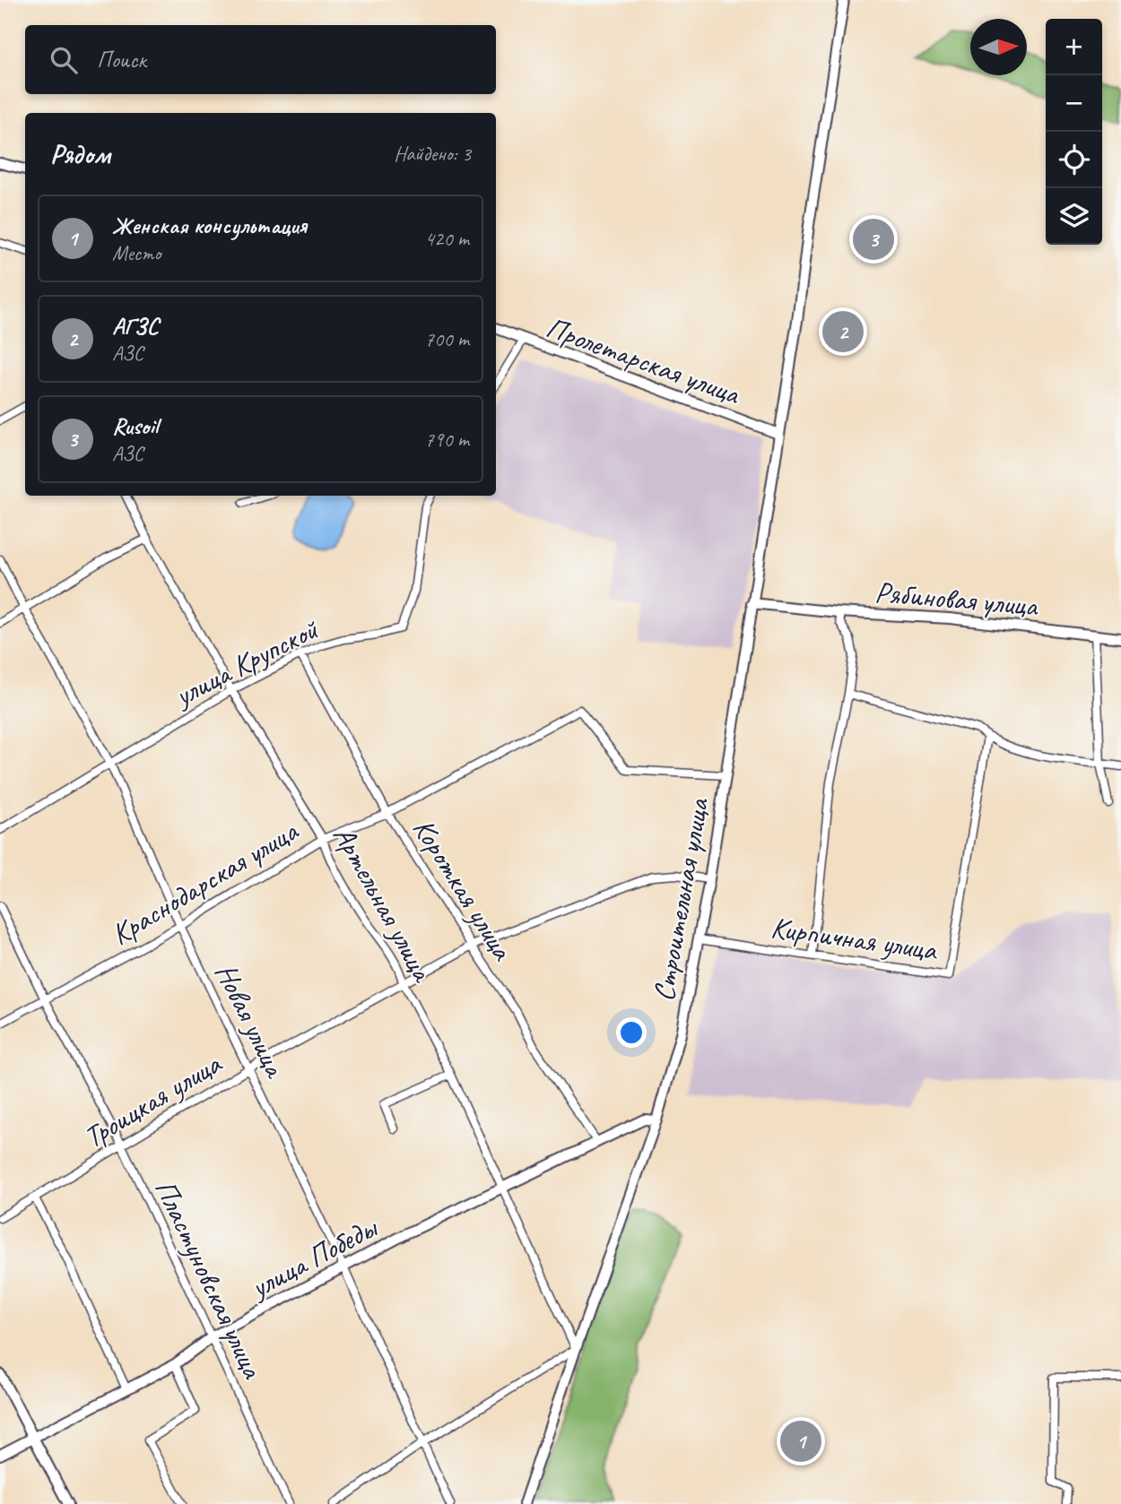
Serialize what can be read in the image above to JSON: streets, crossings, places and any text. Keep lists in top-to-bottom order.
{
  "streets": {
    "street": [
      "Пролетарская улица",
      "Рябиновая улица",
      "улица Крупской",
      "Краснодарская улица",
      "Короткая улица",
      "Строительная улица",
      "Артельная улица",
      "Кирпичная улица",
      "Новая улица",
      "Троицкая улица",
      "улица Победы",
      "Пластуновская улица"
    ]
  },
  "crossings": [
    ["Пролетарская улица", "Строительная улица"],
    ["Рябиновая улица", "Строительная улица"],
    ["улица Крупской", "Короткая улица"],
    ["улица Крупской", "Артельная улица"],
    ["улица Крупской", "Новая улица"],
    ["Краснодарская улица", "Короткая улица"],
    ["Краснодарская улица", "Строительная улица"],
    ["Краснодарская улица", "Артельная улица"],
    ["Краснодарская улица", "Новая улица"],
    ["Краснодарская улица", "Пластуновская улица"],
    ["Короткая улица", "Троицкая улица"],
    ["Короткая улица", "улица Победы"],
    ["Строительная улица", "Артельная улица"],
    ["Строительная улица", "Кирпичная улица"],
    ["Строительная улица", "Троицкая улица"],
    ["Строительная улица", "улица Победы"],
    ["Артельная улица", "Троицкая улица"],
    ["Артельная улица", "улица Победы"],
    ["Новая улица", "Троицкая улица"],
    ["Новая улица", "улица Победы"],
    ["Троицкая улица", "Пластуновская улица"],
    ["улица Победы", "Пластуновская улица"]
  ],
  "north": "right",
  "page": {
    "map_buttons": ["+", "−"],
    "search": "Поиск",
    "heading": ["Рядом", "Найдено: 3"],
    "list": [
      {
        "mark": "1",
        "name": "Женская консультация",
        "note": "Место",
        "value": "420 m"
      },
      {
        "mark": "2",
        "name": "АГЗС",
        "note": "АЗС",
        "value": "700 m"
      },
      {
        "mark": "3",
        "name": "Rusoil",
        "note": "АЗС",
        "value": "790 m"
      }
    ],
    "pins": ["3", "2", "1"]
  }
}
